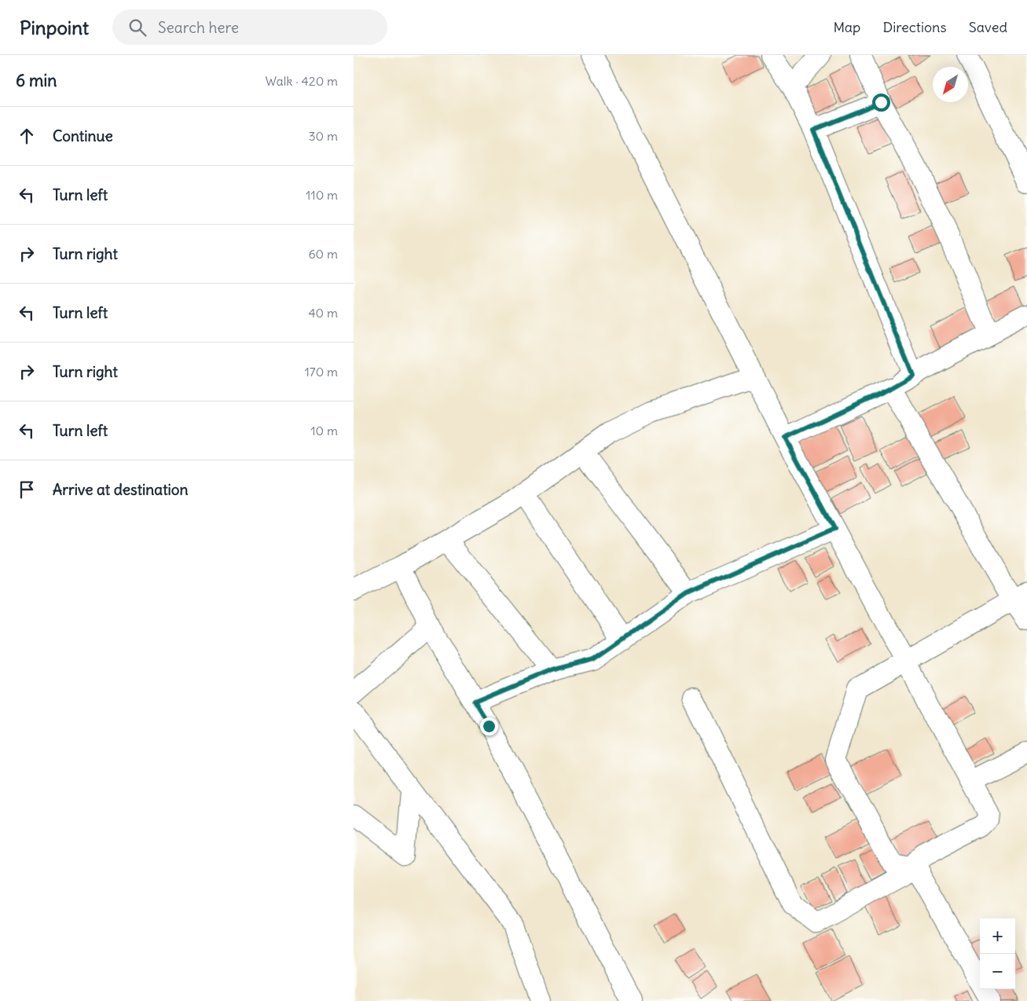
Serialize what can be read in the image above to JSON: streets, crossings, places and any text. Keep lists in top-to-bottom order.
{
  "north": "bottom left",
  "page": {
    "header": "Pinpoint",
    "search": "Search here",
    "nav": ["Map", "Directions", "Saved"],
    "heading": ["6 min", "Walk · 420 m"],
    "list": [
      ["Continue", "30 m"],
      ["Turn left", "110 m"],
      ["Turn right", "60 m"],
      ["Turn left", "40 m"],
      ["Turn right", "170 m"],
      ["Turn left", "10 m"],
      "Arrive at destination"
    ],
    "map_buttons": ["+", "−"]
  }
}
